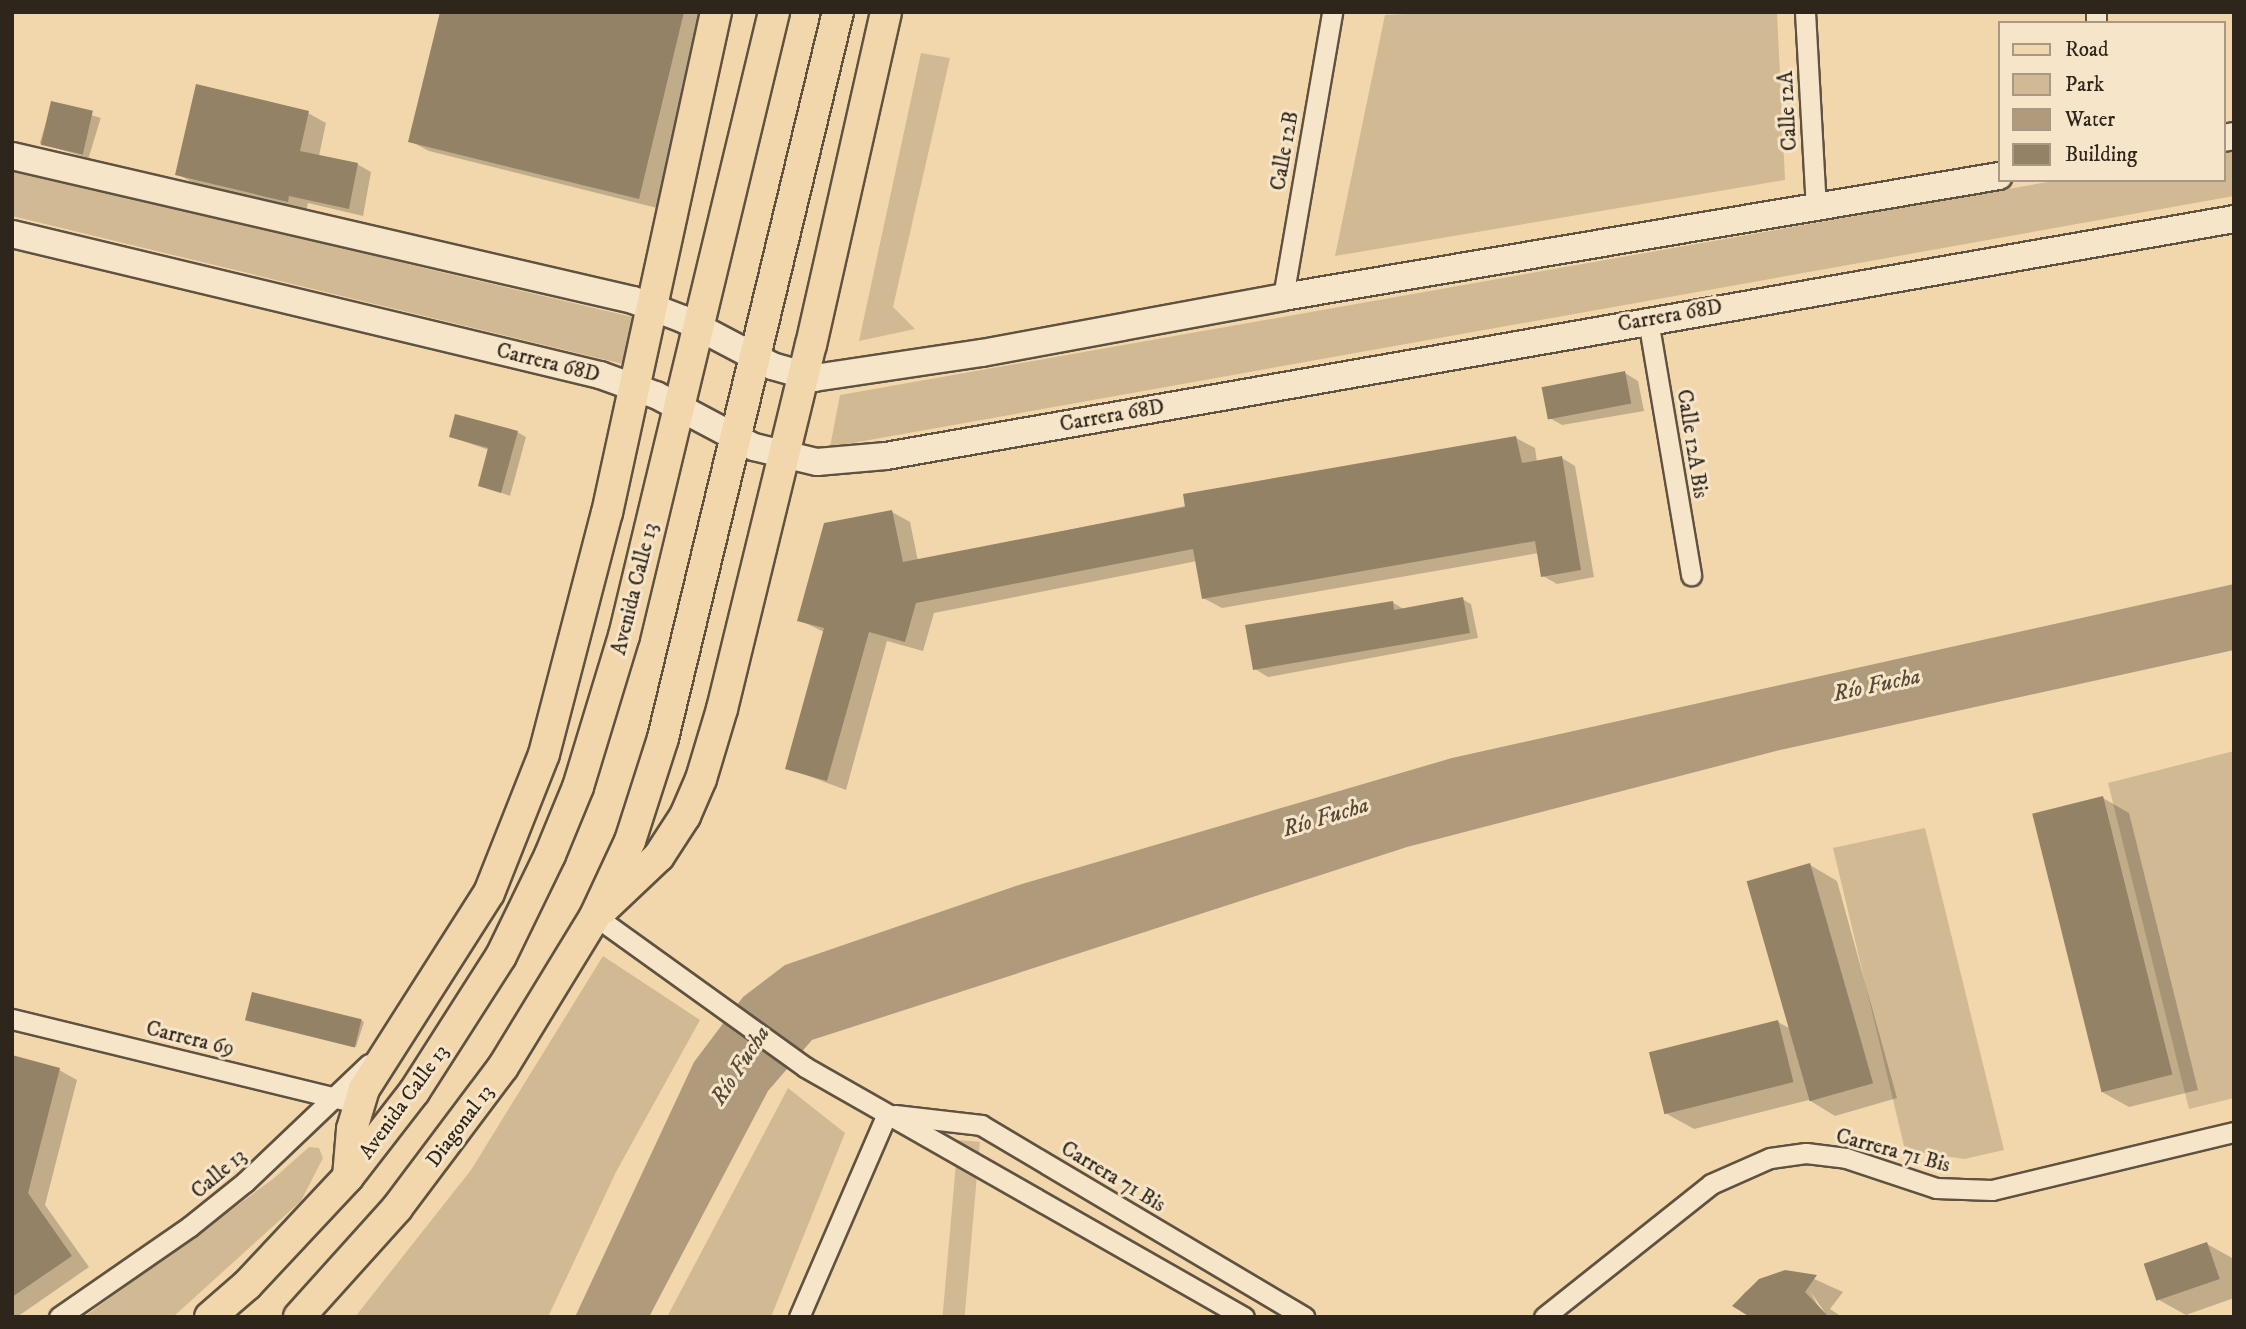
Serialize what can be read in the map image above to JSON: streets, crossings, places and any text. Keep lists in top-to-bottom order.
{
  "streets": {
    "main road": ["Carrera 68D", "Avenida Calle 13", "Diagonal 13"],
    "street": [
      "Calle 12A",
      "Calle 12B",
      "Calle 12A Bis",
      "Carrera 69",
      "Carrera 71 Bis",
      "Calle 13"
    ]
  },
  "crossings": [
    ["Carrera 68D", "Calle 12A Bis"],
    ["Carrera 68D", "Avenida Calle 13"],
    ["Avenida Calle 13", "Carrera 69"],
    ["Avenida Calle 13", "Calle 13"],
    ["Carrera 69", "Calle 13"],
    ["Diagonal 13", "Carrera 71 Bis"]
  ],
  "water": ["Río Fucha"],
  "legend": [
    "Road",
    "Park",
    "Water",
    "Building"
  ]
}
